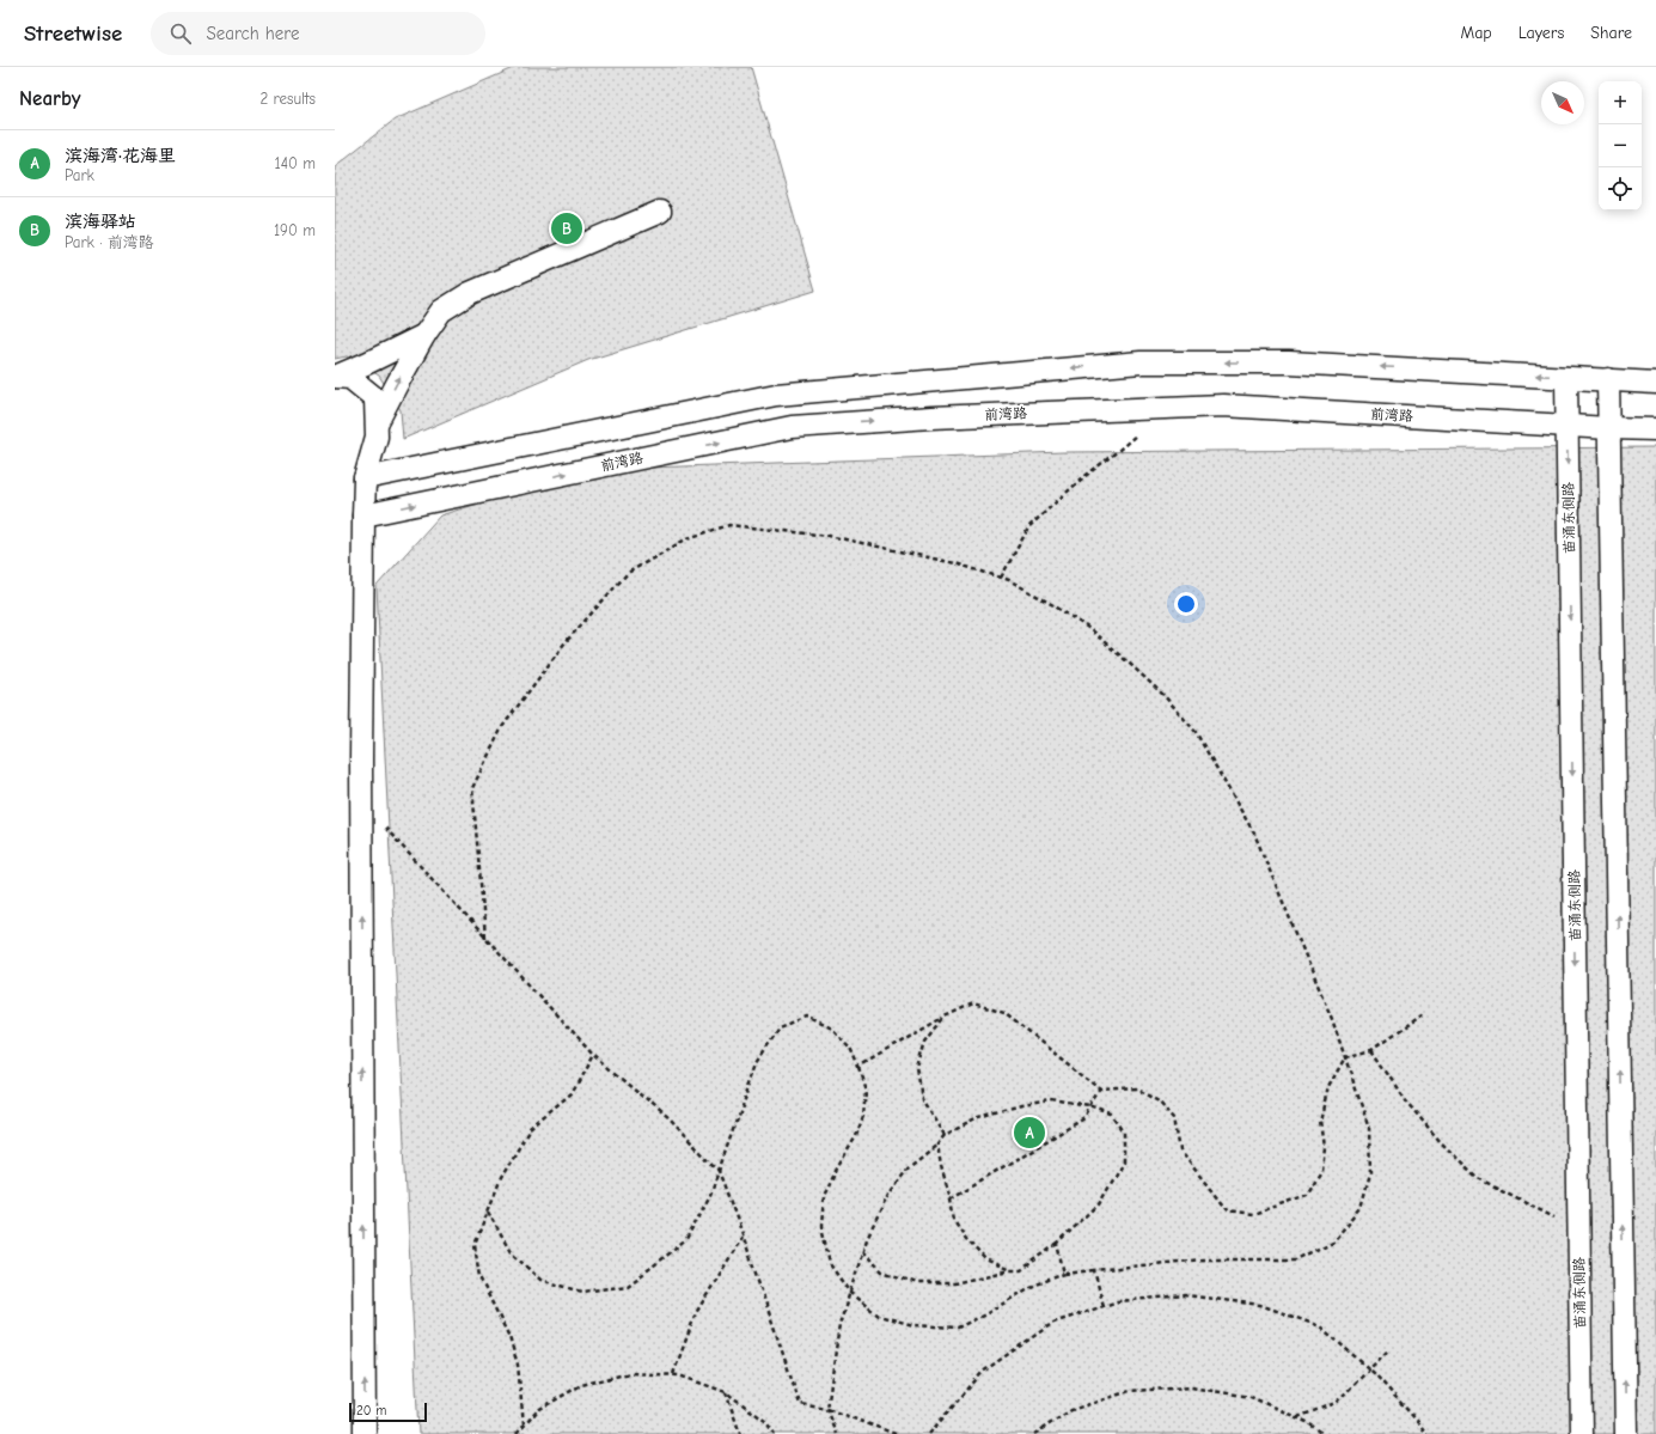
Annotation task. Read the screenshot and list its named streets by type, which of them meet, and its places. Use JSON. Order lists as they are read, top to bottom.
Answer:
{
  "streets": {
    "street": ["前湾路", "苗涌东侧路"]
  },
  "crossings": [
    ["前湾路", "苗涌东侧路"]
  ],
  "scale_bar": "20 m",
  "north": "bottom right",
  "page": {
    "header": "Streetwise",
    "search": "Search here",
    "nav": ["Map", "Layers", "Share"],
    "heading": ["Nearby", "2 results"],
    "map_buttons": ["+", "−"],
    "list": [
      {
        "mark": "A",
        "name": "滨海湾·花海里",
        "note": "Park",
        "value": "140 m"
      },
      {
        "mark": "B",
        "name": "滨海驿站",
        "note": "Park · 前湾路",
        "value": "190 m"
      }
    ],
    "pins": ["B", "A"],
    "scale": "20 m"
  }
}
